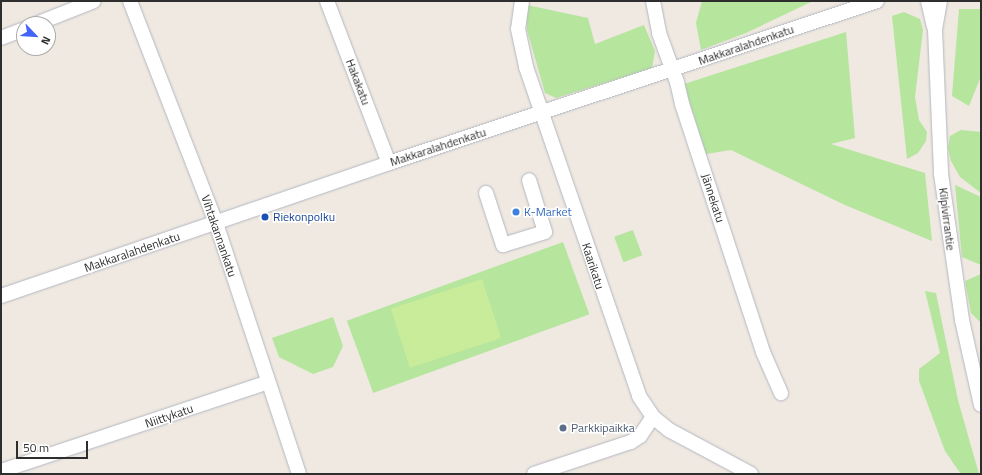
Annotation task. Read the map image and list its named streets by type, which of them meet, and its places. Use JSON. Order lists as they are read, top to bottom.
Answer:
{
  "streets": {
    "street": [
      "Makkaralahdenkatu",
      "Hakakatu",
      "Jännekatu",
      "Kilpivirrantie",
      "Vihtakannankatu",
      "Kaarikatu",
      "Niittykatu"
    ]
  },
  "crossings": [
    ["Makkaralahdenkatu", "Hakakatu"],
    ["Makkaralahdenkatu", "Jännekatu"],
    ["Makkaralahdenkatu", "Vihtakannankatu"],
    ["Makkaralahdenkatu", "Kaarikatu"],
    ["Vihtakannankatu", "Niittykatu"]
  ],
  "places": ["K-Market", "Riekonpolku", "Parkkipaikka"],
  "scale_bar": "50 m",
  "north": "bottom right"
}
